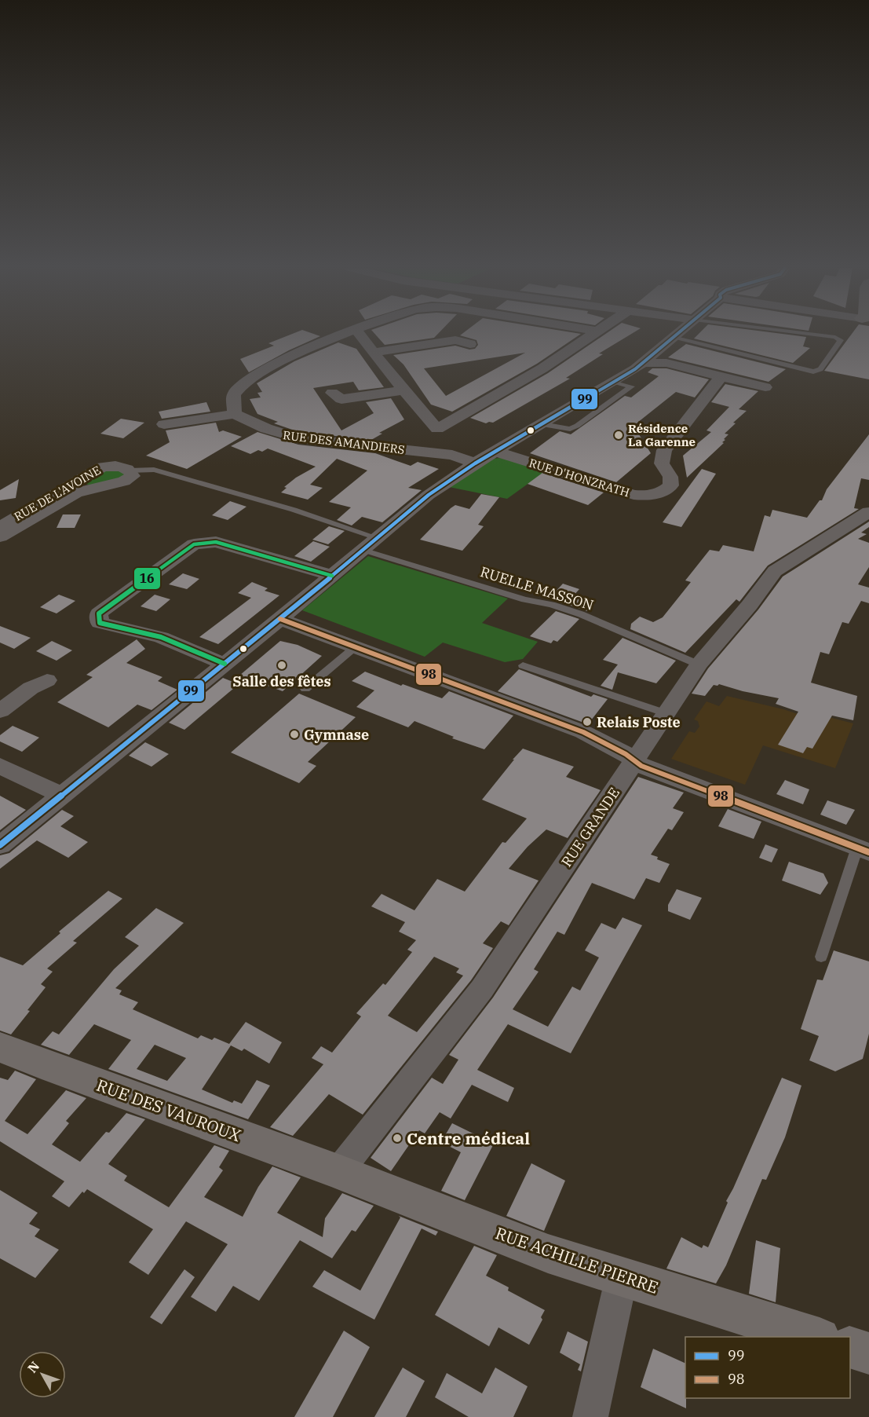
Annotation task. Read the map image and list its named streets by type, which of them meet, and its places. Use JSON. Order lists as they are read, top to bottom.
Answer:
{
  "streets": {
    "street": [
      "RUE DES AMANDIERS",
      "RUE D'HONZRATH",
      "RUE DE L'AVOINE",
      "RUE GRANDE",
      "RUE DES VAUROUX",
      "RUE ACHILLE PIERRE"
    ],
    "lane": ["RUELLE MASSON"]
  },
  "crossings": [
    ["RUELLE MASSON", "RUE GRANDE"],
    ["RUE GRANDE", "RUE DES VAUROUX"],
    ["RUE GRANDE", "RUE ACHILLE PIERRE"],
    ["RUE DES VAUROUX", "RUE ACHILLE PIERRE"]
  ],
  "places": [
    "Résidence La Garenne",
    "Salle des fêtes",
    "Relais Poste",
    "Gymnase",
    "Centre médical"
  ],
  "lines": ["transit line 99", "transit line 16", "transit line 98"],
  "legend": ["99", "98"],
  "north": "top left"
}
